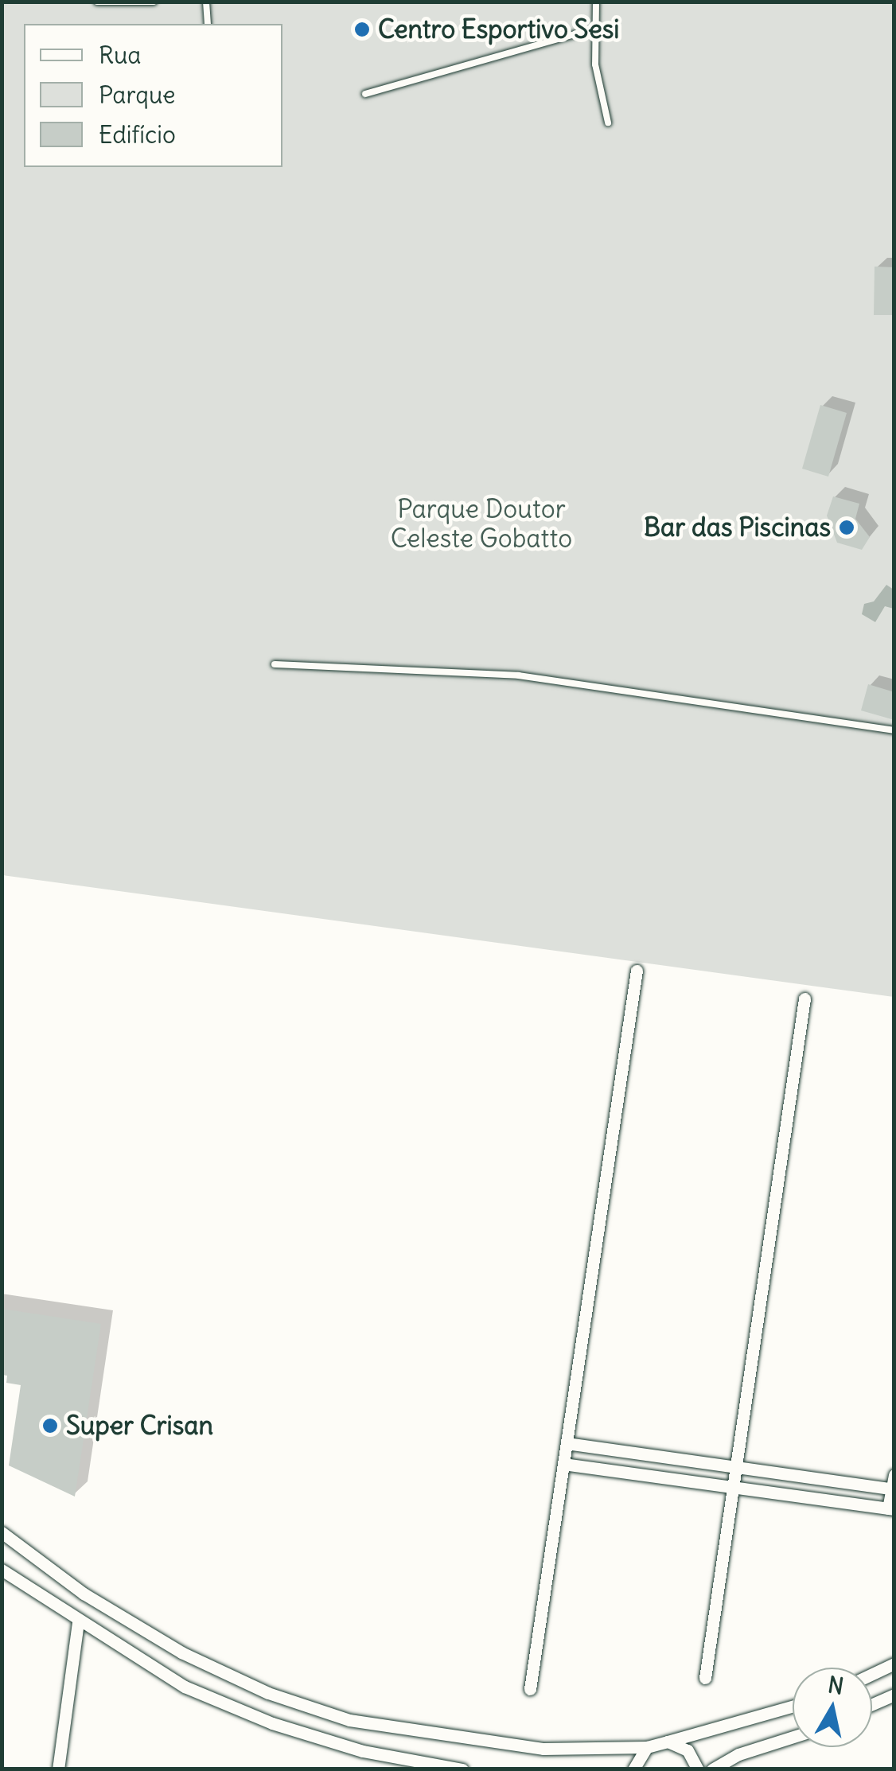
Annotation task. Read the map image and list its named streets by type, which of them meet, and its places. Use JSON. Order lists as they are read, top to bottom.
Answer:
{
  "parks": ["Parque Doutor Celeste Gobatto"],
  "places": ["Centro Esportivo Sesi", "Bar das Piscinas", "Super Crisan"],
  "legend": ["Rua", "Parque", "Edifício"],
  "north": "top"
}
